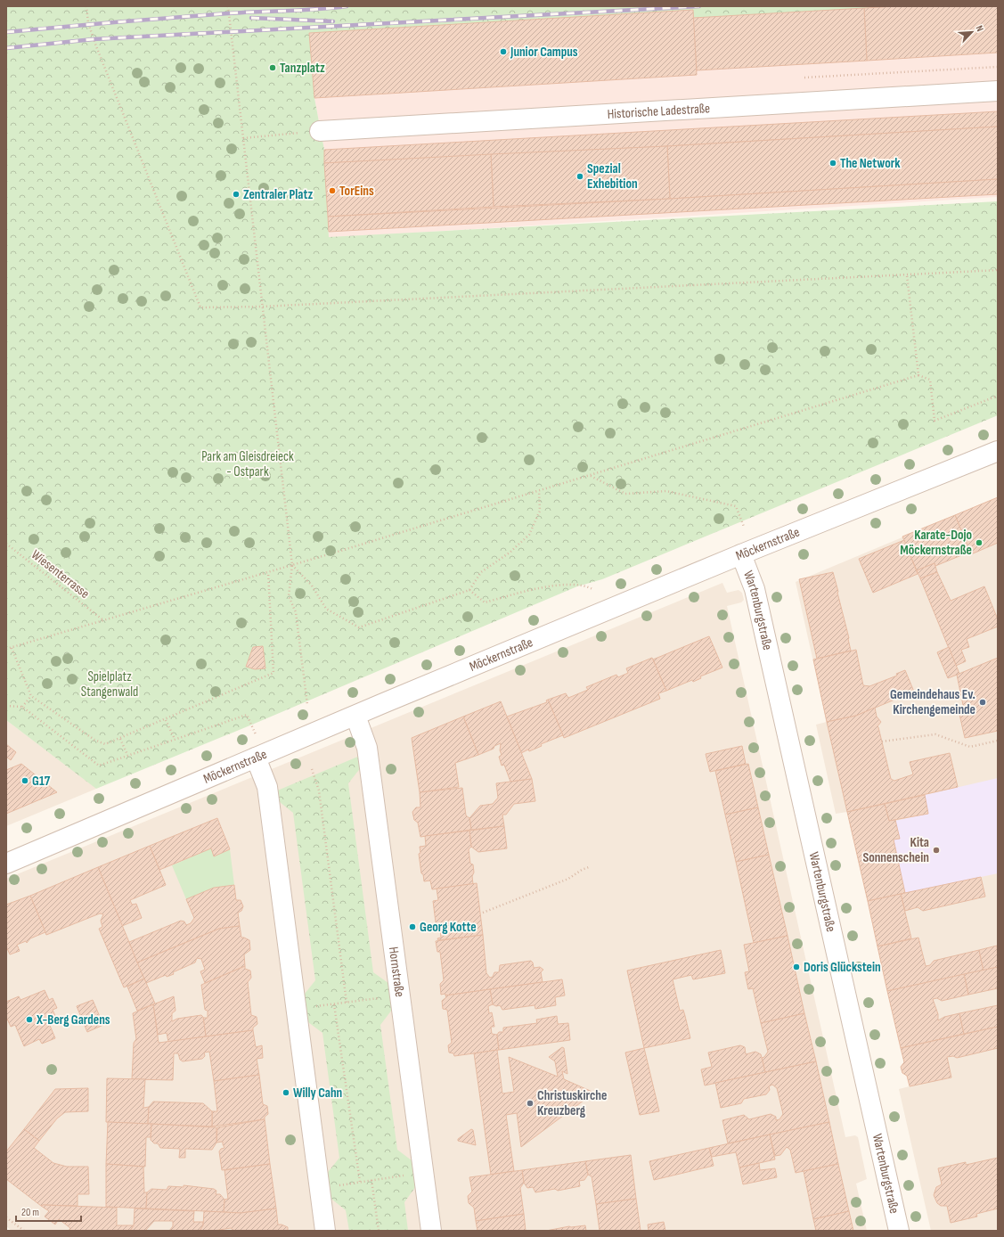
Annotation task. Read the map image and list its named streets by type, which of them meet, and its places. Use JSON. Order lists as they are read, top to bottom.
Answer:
{
  "streets": {
    "street": [
      "Historische Ladestraße",
      "Möckernstraße",
      "Wartenburgstraße",
      "Hornstraße"
    ],
    "path": ["Wiesenterrasse"]
  },
  "crossings": [
    ["Möckernstraße", "Wartenburgstraße"],
    ["Möckernstraße", "Hornstraße"]
  ],
  "parks": ["Park am Gleisdreieck - Ostpark", "Spielplatz Stangenwald"],
  "places": [
    "Junior Campus",
    "Tanzplatz",
    "The Network",
    "Spezial Exhebition",
    "TorEins",
    "Zentraler Platz",
    "Karate-Dojo Möckernstraße",
    "Gemeindehaus Ev. Kirchengemeinde",
    "G17",
    "Kita Sonnenschein",
    "Georg Kotte",
    "Doris Glückstein",
    "X-Berg Gardens",
    "Willy Cahn",
    "Christuskirche Kreuzberg"
  ],
  "scale_bar": "20 m",
  "north": "top right"
}
